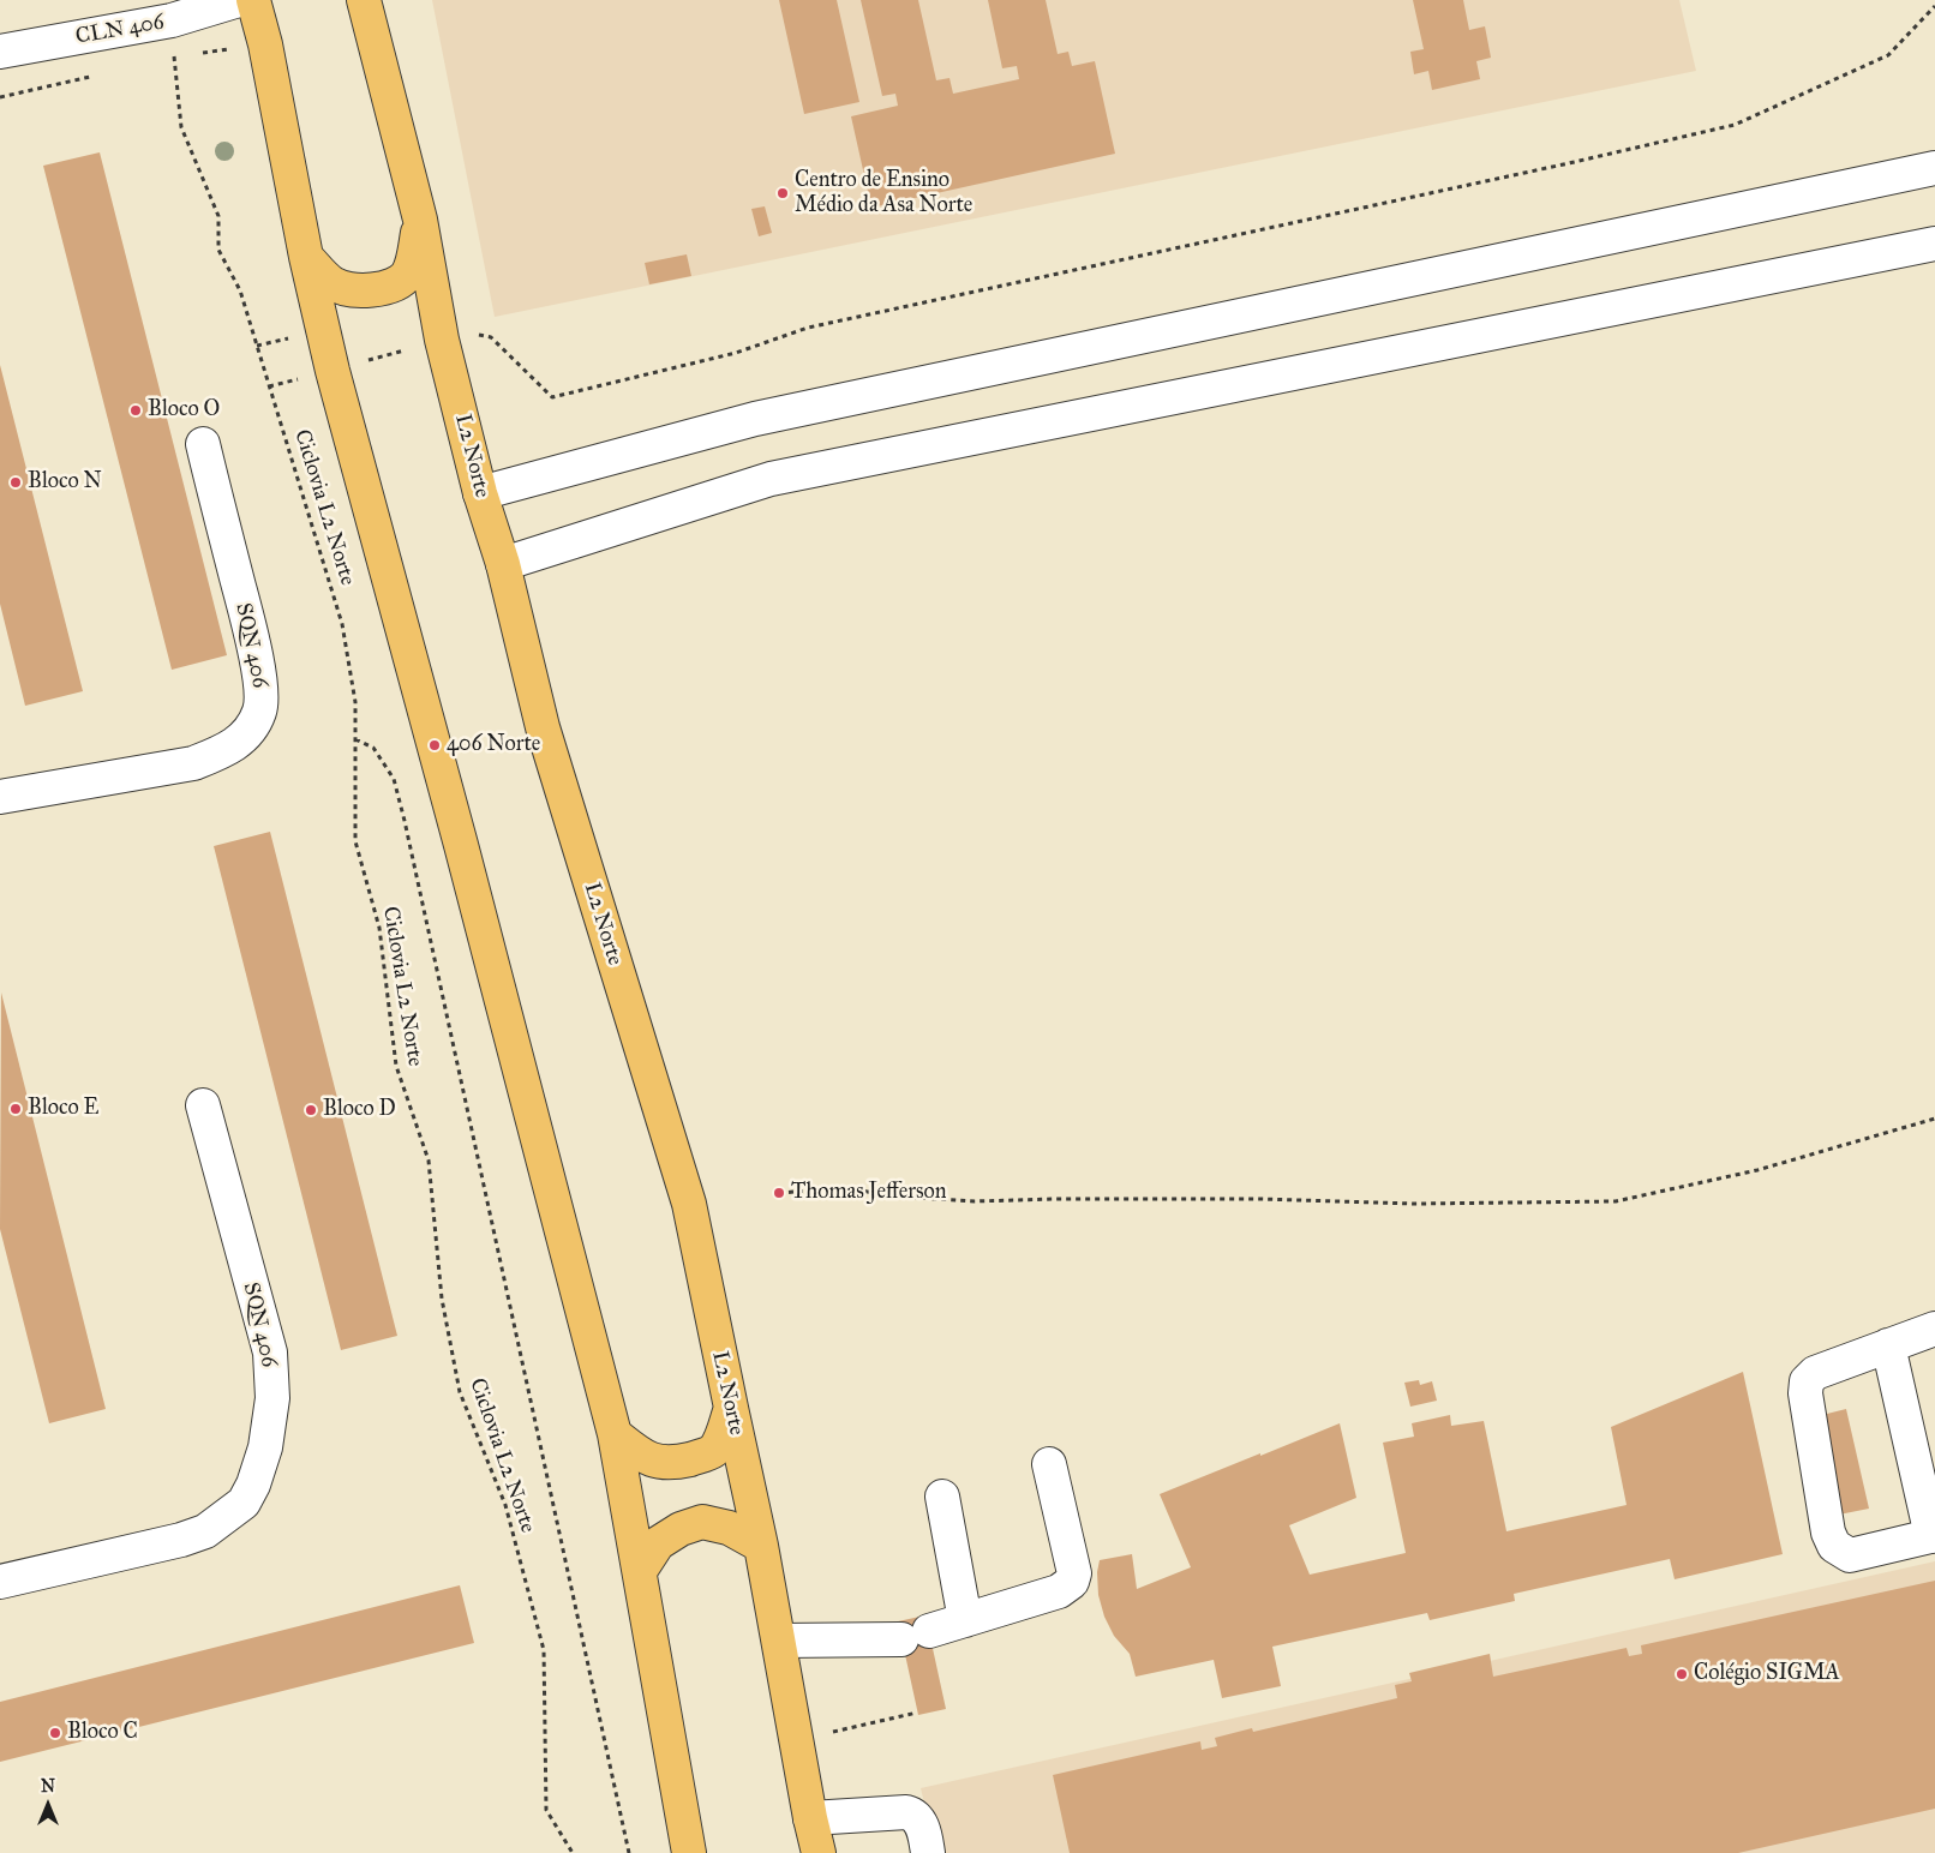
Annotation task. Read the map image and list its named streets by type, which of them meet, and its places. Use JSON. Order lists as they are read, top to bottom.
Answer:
{
  "streets": {
    "main road": ["L2 Norte"],
    "street": ["CLN 406", "SQN 406"],
    "path": ["Ciclovia L2 Norte"]
  },
  "crossings": [
    ["CLN 406", "Ciclovia L2 Norte"]
  ],
  "places": [
    "Centro de Ensino Médio da Asa Norte",
    "Bloco O",
    "Bloco N",
    "406 Norte",
    "Bloco E",
    "Bloco D",
    "Thomas Jefferson",
    "Colégio SIGMA",
    "Bloco C"
  ],
  "north": "top"
}
